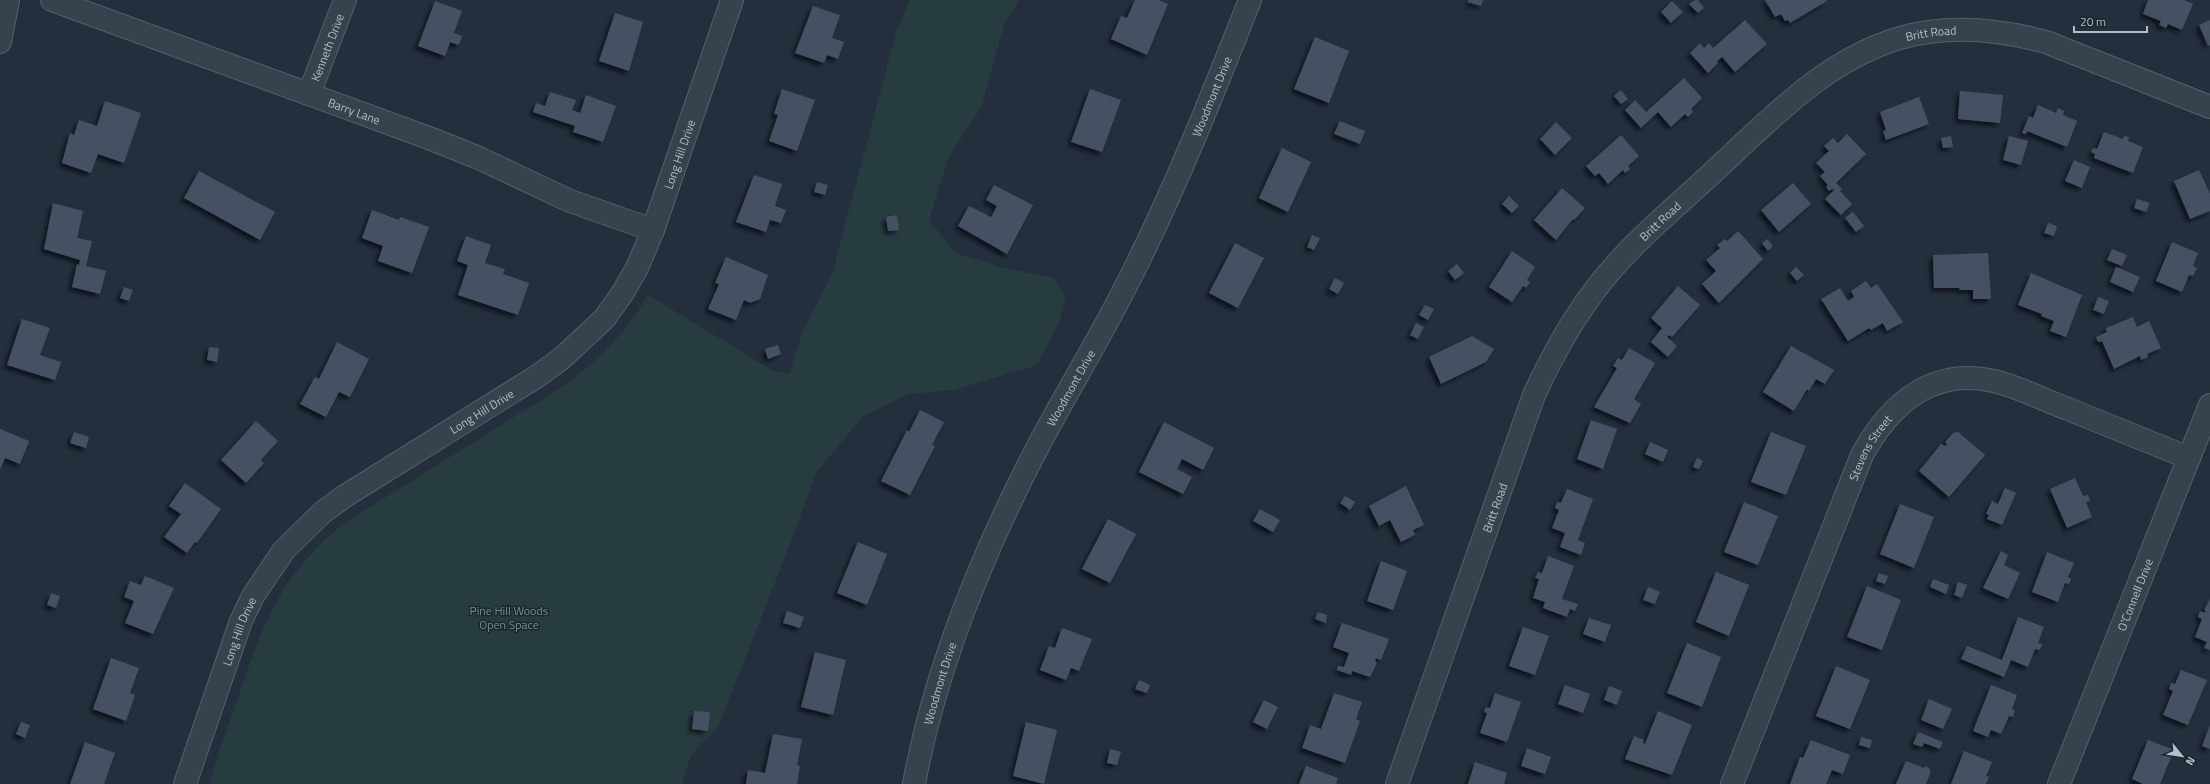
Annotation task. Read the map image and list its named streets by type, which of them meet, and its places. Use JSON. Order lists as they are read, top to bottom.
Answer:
{
  "streets": {
    "street": [
      "Britt Road",
      "Kenneth Drive",
      "Woodmont Drive",
      "Barry Lane",
      "Long Hill Drive",
      "Stevens Street",
      "O'Connell Drive"
    ]
  },
  "crossings": [
    ["Kenneth Drive", "Barry Lane"],
    ["Barry Lane", "Long Hill Drive"],
    ["Stevens Street", "O'Connell Drive"]
  ],
  "parks": ["Pine Hill Woods Open Space"],
  "scale_bar": "20 m",
  "north": "bottom right"
}
